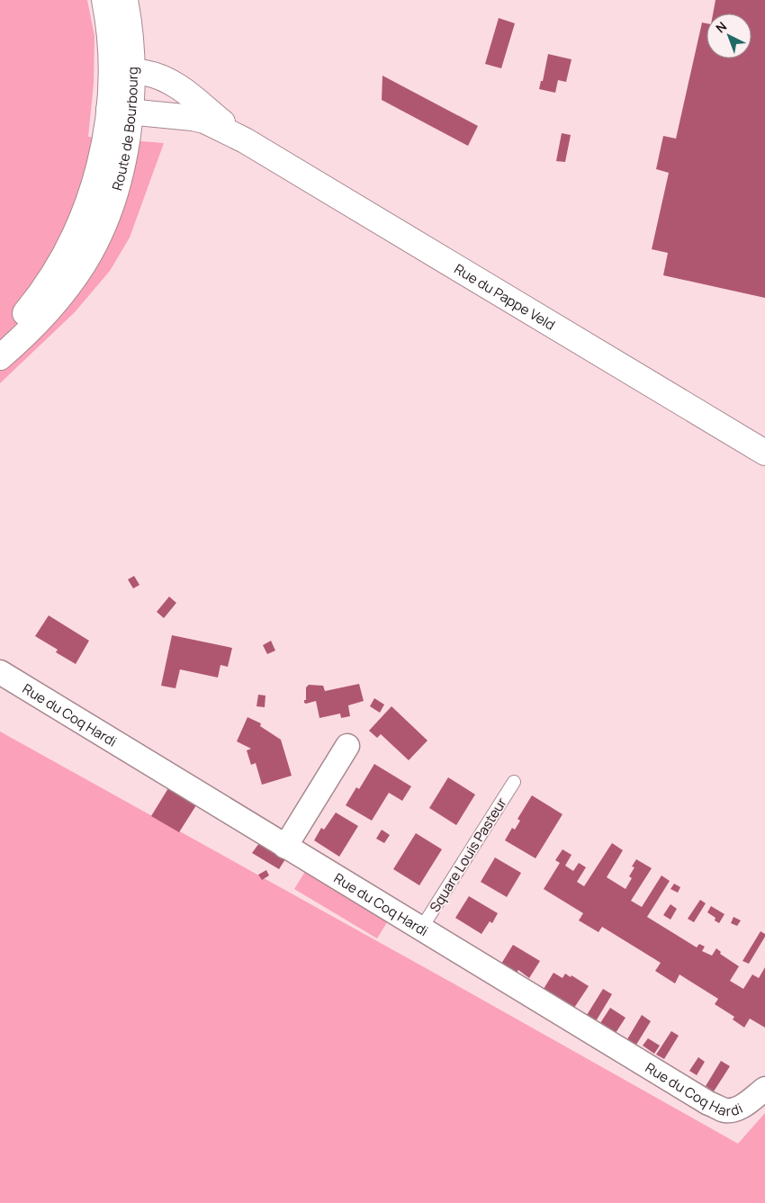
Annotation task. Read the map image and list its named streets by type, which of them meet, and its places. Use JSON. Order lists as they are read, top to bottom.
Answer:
{
  "streets": {
    "street": ["Route de Bourbourg", "Rue du Pappe Veld", "Rue du Coq Hardi"],
    "lane": ["Square Louis Pasteur"]
  },
  "crossings": [
    ["Route de Bourbourg", "Rue du Pappe Veld"],
    ["Rue du Coq Hardi", "Square Louis Pasteur"]
  ],
  "north": "top left"
}
